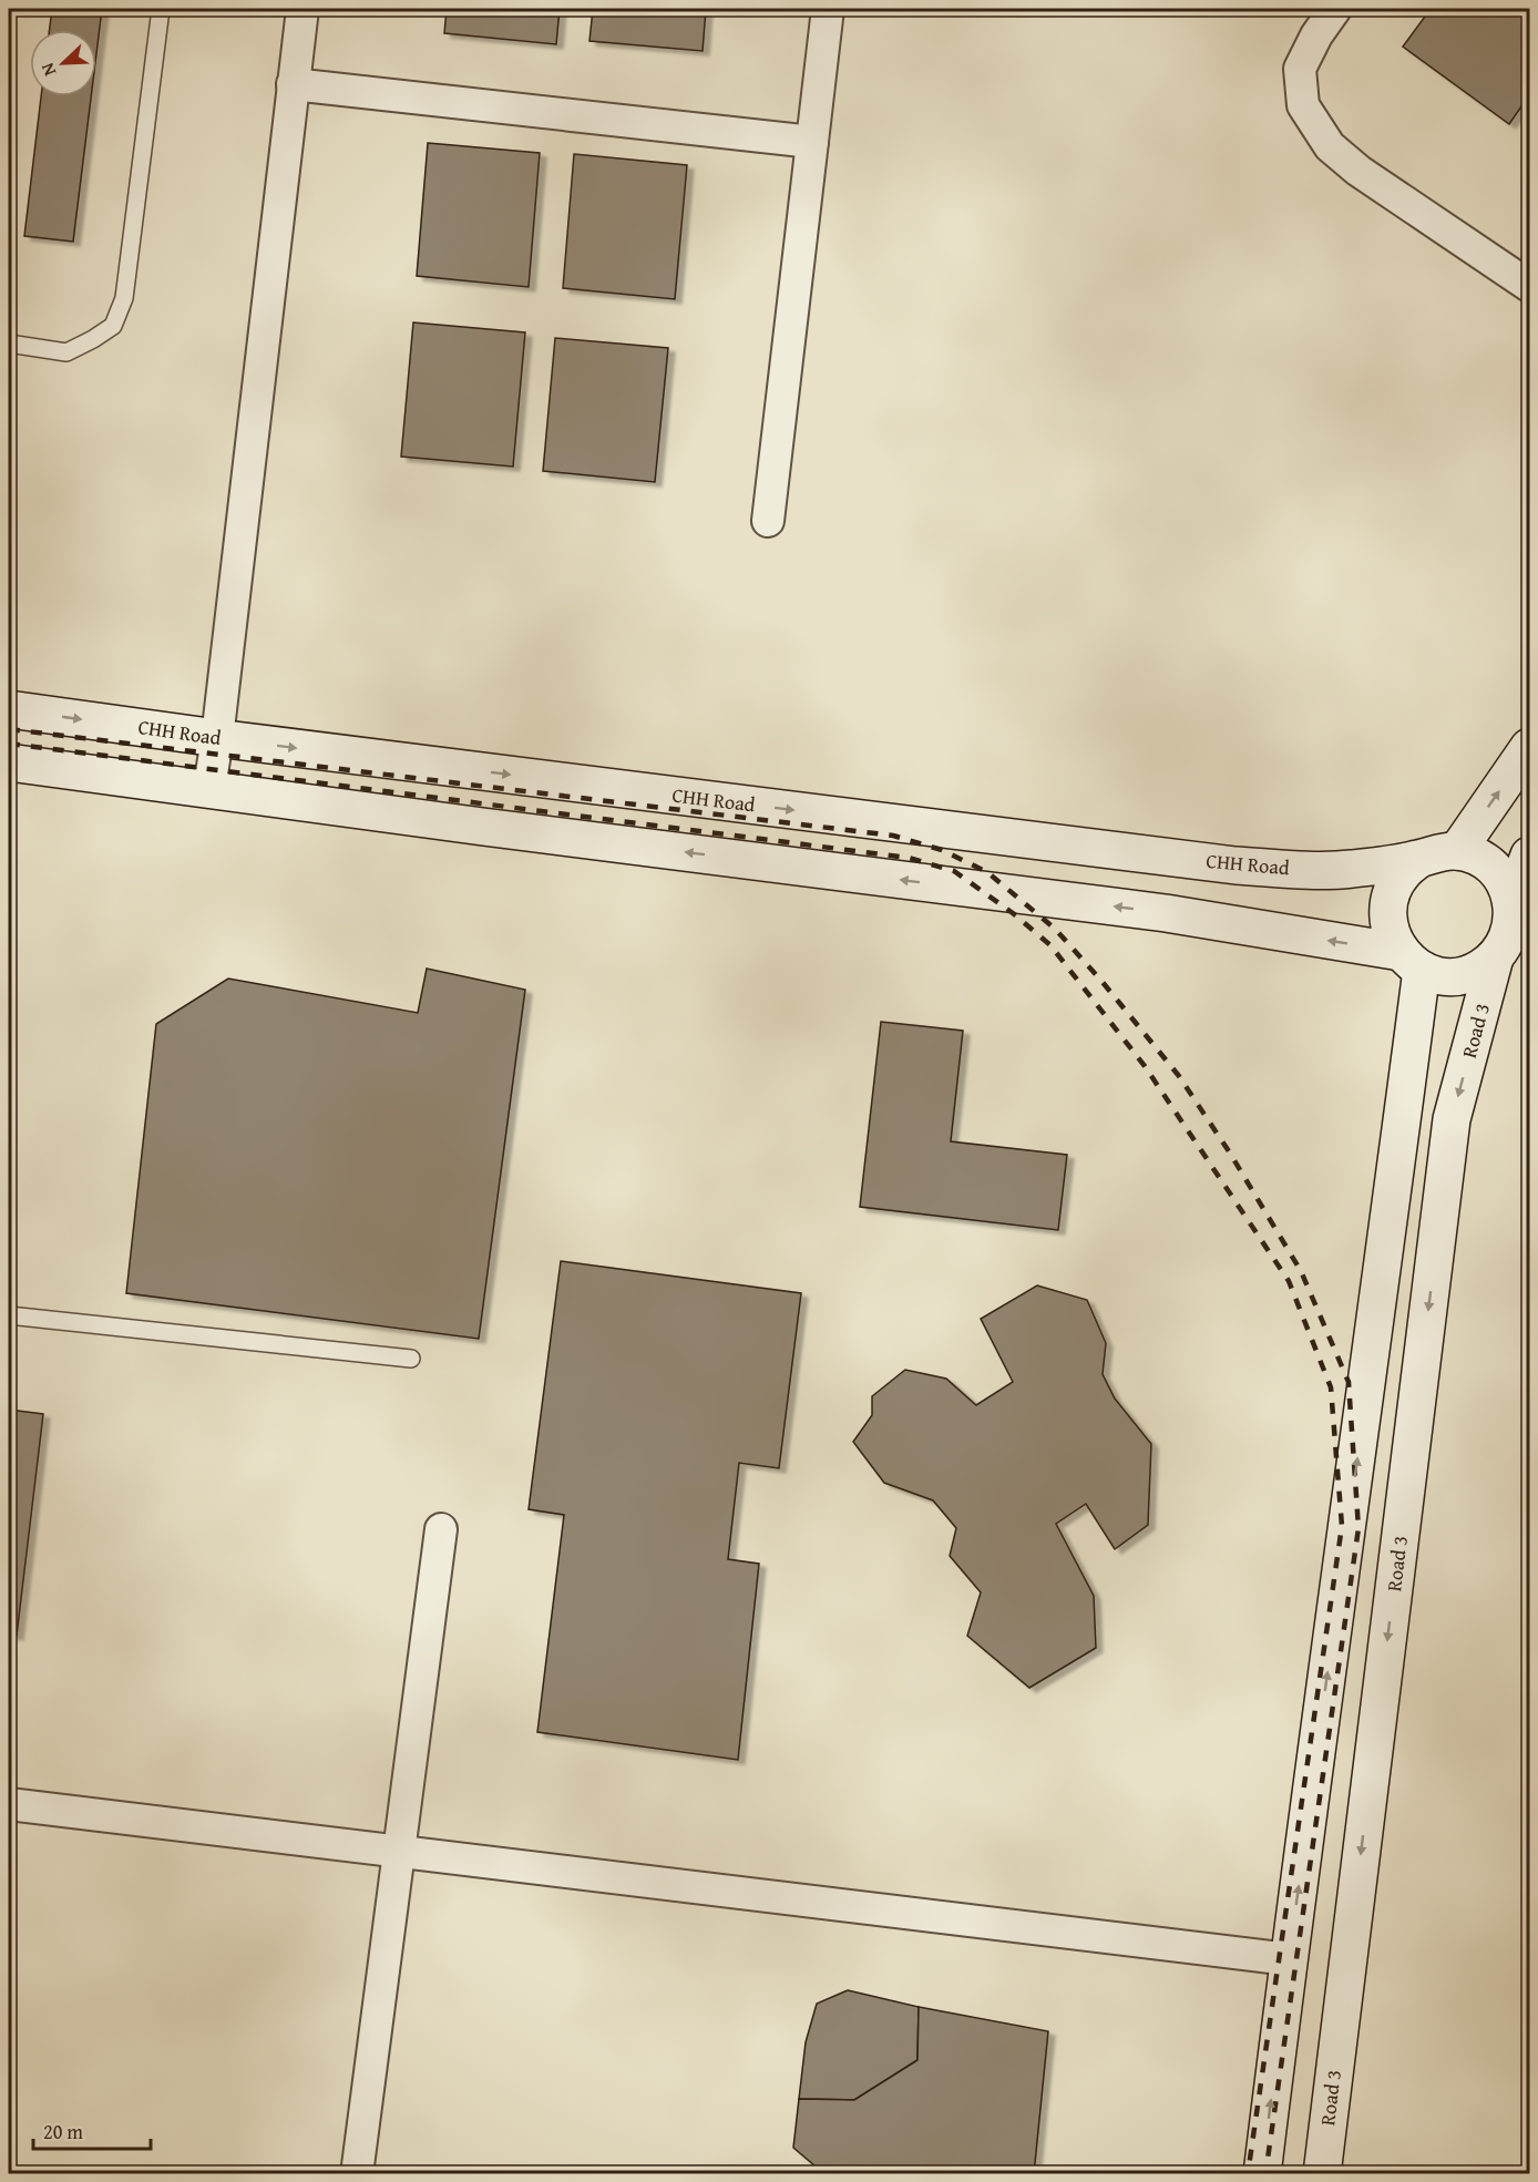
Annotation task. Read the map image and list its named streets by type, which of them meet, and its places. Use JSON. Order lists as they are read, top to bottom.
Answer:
{
  "streets": {
    "street": ["CHH Road", "Road 3"]
  },
  "crossings": [
    ["CHH Road", "Road 3"]
  ],
  "scale_bar": "20 m",
  "north": "bottom left"
}
